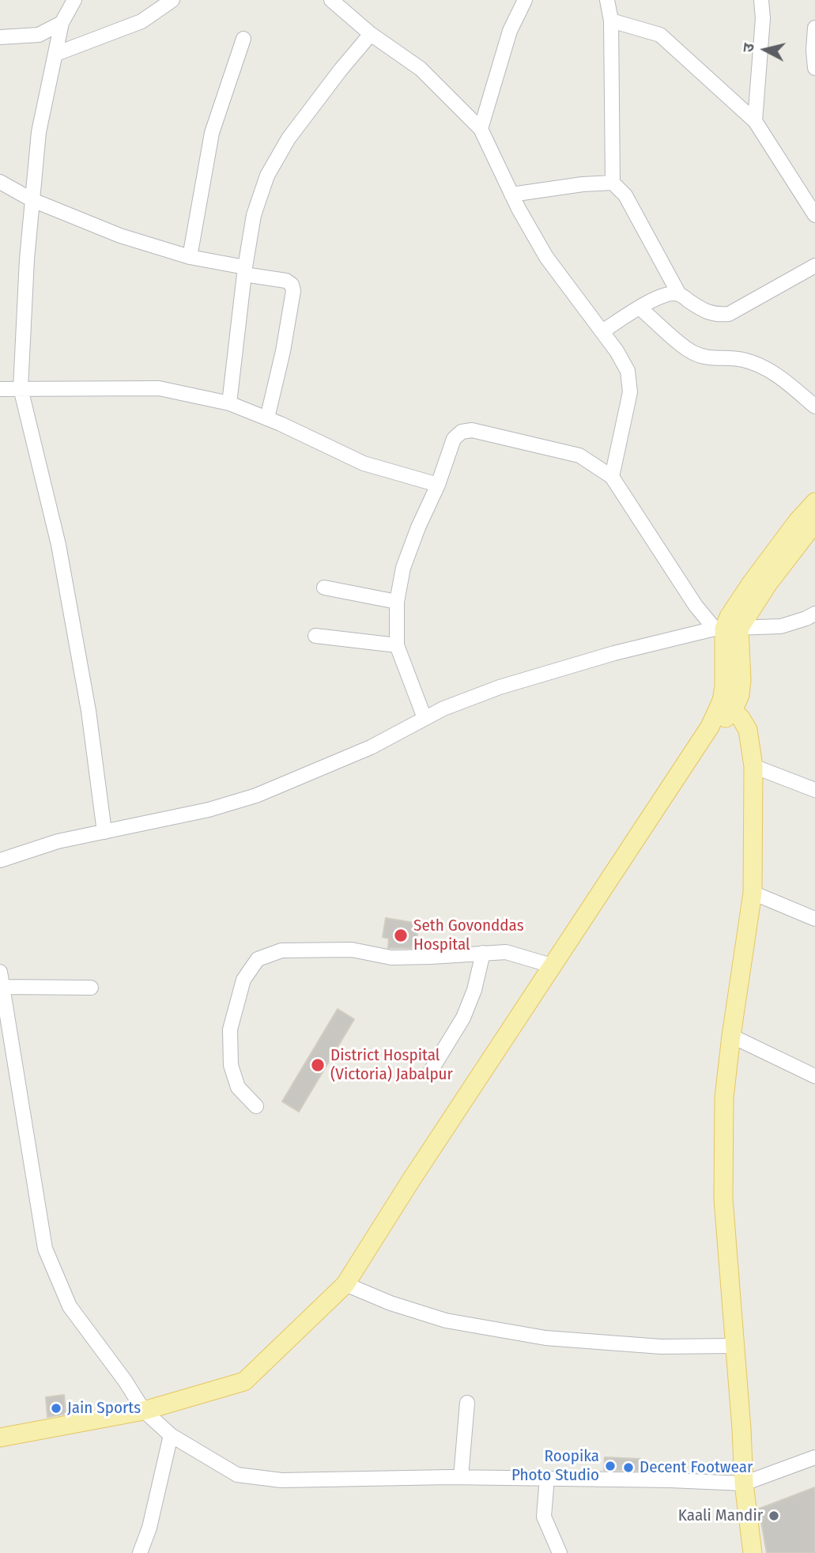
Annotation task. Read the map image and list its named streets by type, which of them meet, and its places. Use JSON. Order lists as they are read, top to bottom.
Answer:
{
  "places": [
    "Seth Govonddas Hospital",
    "District Hospital (Victoria) Jabalpur",
    "Jain Sports",
    "Roopika Photo Studio",
    "Decent Footwear",
    "Kaali Mandir"
  ],
  "north": "left"
}
